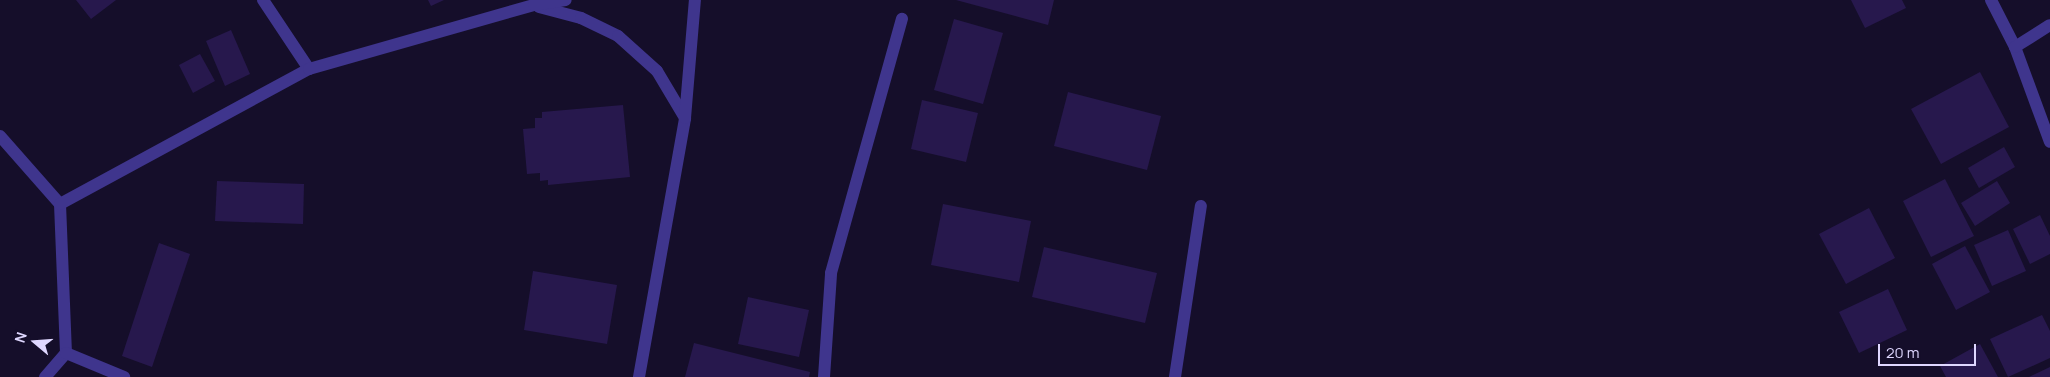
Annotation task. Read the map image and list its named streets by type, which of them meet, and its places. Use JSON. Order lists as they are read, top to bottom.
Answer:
{
  "scale_bar": "20 m",
  "north": "left"
}
